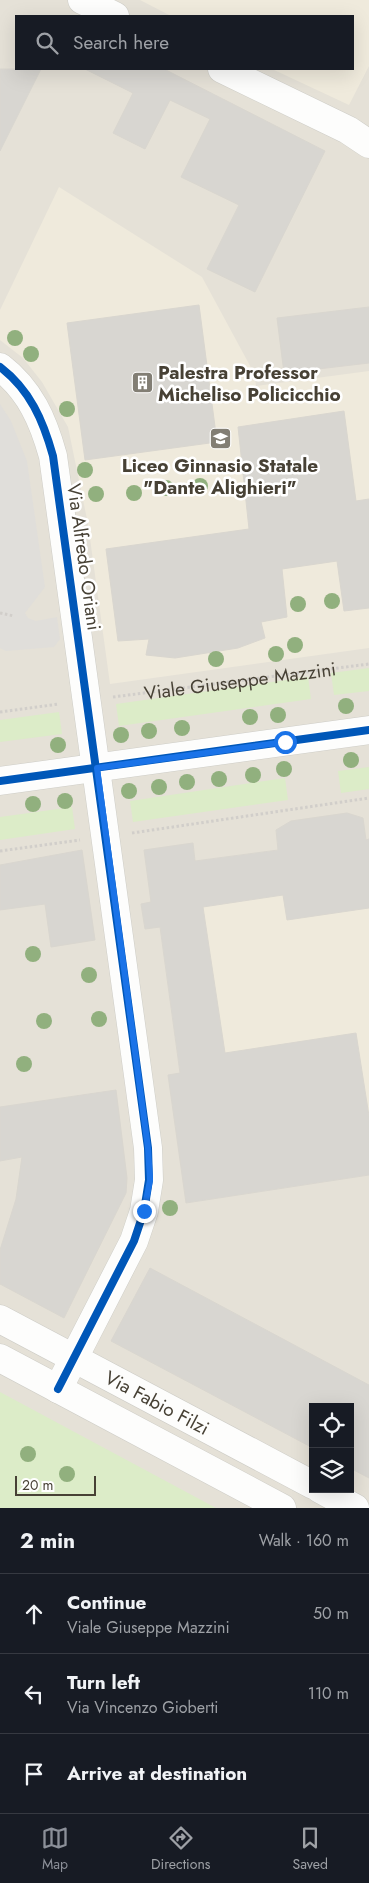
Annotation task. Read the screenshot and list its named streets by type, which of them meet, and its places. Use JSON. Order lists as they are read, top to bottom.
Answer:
{
  "streets": {
    "street": ["Via Alfredo Oriani", "Via Fabio Filzi"],
    "path": ["Viale Giuseppe Mazzini"]
  },
  "crossings": [
    ["Via Alfredo Oriani", "Via Fabio Filzi"]
  ],
  "places": {
    "building": ["Palestra Professor Micheliso Policicchio"],
    "school or university": ["Liceo Ginnasio Statale \"Dante Alighieri\""]
  },
  "scale_bar": "20 m",
  "page": {
    "search": "Search here",
    "scale": "20 m",
    "heading": ["2 min", "Walk · 160 m"],
    "list": [
      ["Continue", "Viale Giuseppe Mazzini", "50 m"],
      ["Turn left", "Via Vincenzo Gioberti", "110 m"],
      "Arrive at destination"
    ],
    "nav": ["Map", "Directions", "Saved"]
  }
}
